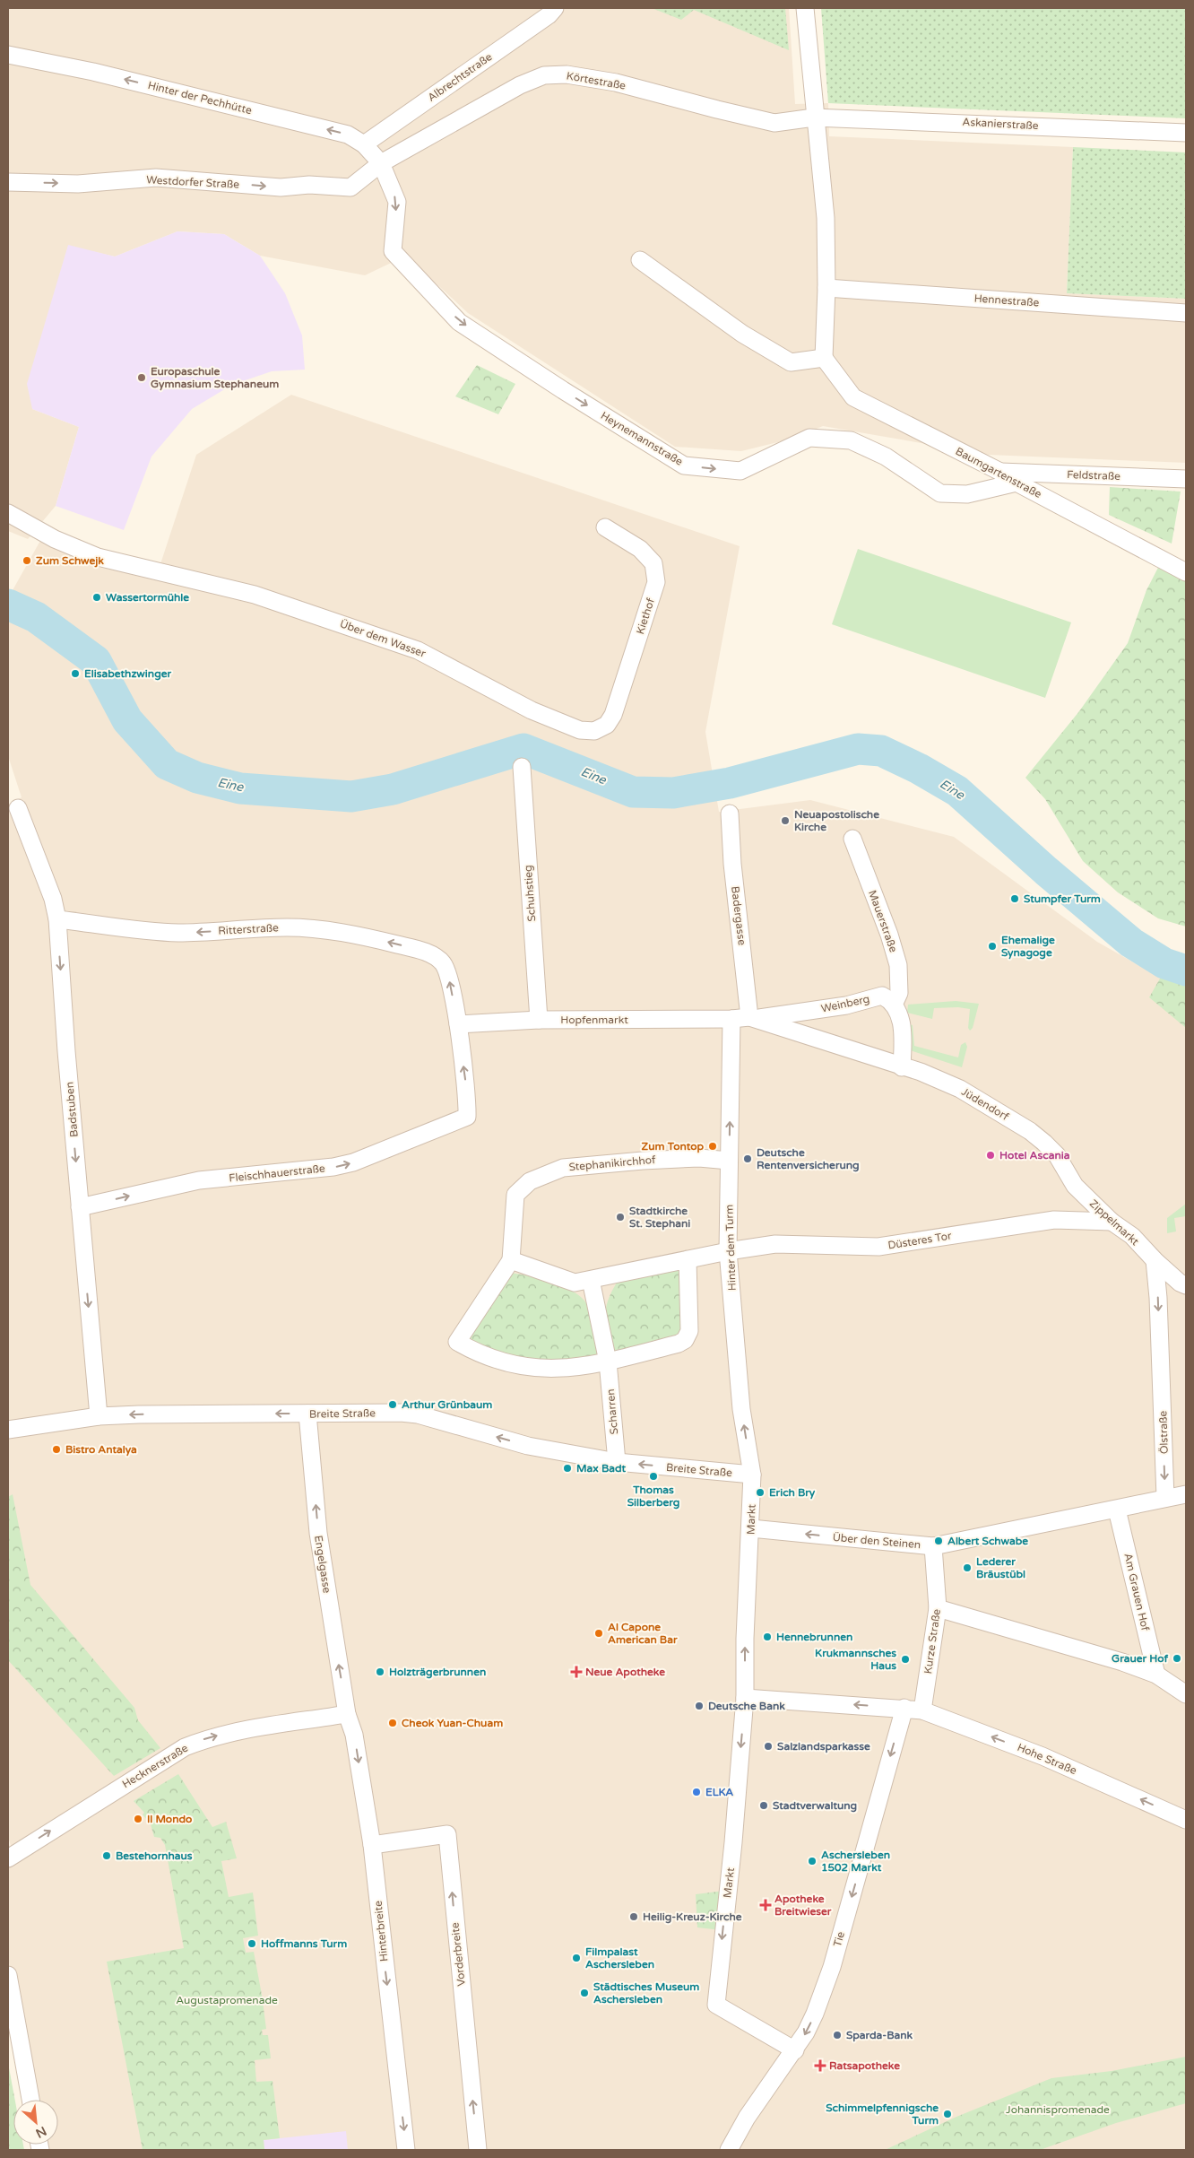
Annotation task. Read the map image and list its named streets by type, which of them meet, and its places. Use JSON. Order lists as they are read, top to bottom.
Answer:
{
  "streets": {
    "street": [
      "Albrechtstraße",
      "Körtestraße",
      "Hinter der Pechhütte",
      "Askanierstraße",
      "Westdorfer Straße",
      "Hennestraße",
      "Heynemannstraße",
      "Baumgartenstraße",
      "Feldstraße",
      "Kiethof",
      "Über dem Wasser",
      "Schuhstieg",
      "Badergasse",
      "Mauerstraße",
      "Ritterstraße",
      "Weinberg",
      "Hopfenmarkt",
      "Jüdendorf",
      "Badstuben",
      "Stephanikirchhof",
      "Fleischhauerstraße",
      "Zippelmarkt",
      "Düsteres Tor",
      "Hinter dem Turm",
      "Scharren",
      "Breite Straße",
      "Ölstraße",
      "Markt",
      "Über den Steinen",
      "Engelgasse",
      "Am Grauen Hof",
      "Kurze Straße",
      "Hohe Straße",
      "Hecknerstraße",
      "Hinterbreite",
      "Tie",
      "Vorderbreite"
    ]
  },
  "crossings": [
    ["Albrechtstraße", "Hinter der Pechhütte"],
    ["Körtestraße", "Hinter der Pechhütte"],
    ["Körtestraße", "Askanierstraße"],
    ["Körtestraße", "Westdorfer Straße"],
    ["Körtestraße", "Heynemannstraße"],
    ["Hinter der Pechhütte", "Heynemannstraße"],
    ["Heynemannstraße", "Baumgartenstraße"],
    ["Baumgartenstraße", "Feldstraße"],
    ["Kiethof", "Über dem Wasser"],
    ["Schuhstieg", "Hopfenmarkt"],
    ["Badergasse", "Weinberg"],
    ["Mauerstraße", "Weinberg"],
    ["Ritterstraße", "Hopfenmarkt"],
    ["Ritterstraße", "Badstuben"],
    ["Ritterstraße", "Fleischhauerstraße"],
    ["Weinberg", "Hopfenmarkt"],
    ["Weinberg", "Jüdendorf"],
    ["Weinberg", "Hinter dem Turm"],
    ["Hopfenmarkt", "Fleischhauerstraße"],
    ["Hopfenmarkt", "Hinter dem Turm"],
    ["Jüdendorf", "Zippelmarkt"],
    ["Badstuben", "Fleischhauerstraße"],
    ["Badstuben", "Breite Straße"],
    ["Stephanikirchhof", "Hinter dem Turm"],
    ["Stephanikirchhof", "Scharren"],
    ["Zippelmarkt", "Düsteres Tor"],
    ["Zippelmarkt", "Ölstraße"],
    ["Düsteres Tor", "Hinter dem Turm"],
    ["Hinter dem Turm", "Breite Straße"],
    ["Hinter dem Turm", "Markt"],
    ["Scharren", "Breite Straße"],
    ["Breite Straße", "Markt"],
    ["Breite Straße", "Engelgasse"],
    ["Ölstraße", "Über den Steinen"],
    ["Markt", "Über den Steinen"],
    ["Markt", "Tie"],
    ["Über den Steinen", "Am Grauen Hof"],
    ["Über den Steinen", "Kurze Straße"],
    ["Engelgasse", "Hecknerstraße"],
    ["Engelgasse", "Hinterbreite"],
    ["Kurze Straße", "Hohe Straße"],
    ["Hohe Straße", "Tie"],
    ["Hecknerstraße", "Hinterbreite"],
    ["Hinterbreite", "Vorderbreite"]
  ],
  "one_way": [
    "Hinter der Pechhütte",
    "Westdorfer Straße",
    "Heynemannstraße",
    "Ritterstraße",
    "Badstuben",
    "Fleischhauerstraße",
    "Hinter dem Turm",
    "Breite Straße",
    "Ölstraße",
    "Über den Steinen",
    "Engelgasse",
    "Hecknerstraße",
    "Hinterbreite",
    "Tie",
    "Vorderbreite"
  ],
  "water": ["Eine"],
  "parks": ["Augustapromenade", "Johannispromenade"],
  "places": {
    "other": [
      "Europaschule Gymnasium Stephaneum",
      "Zum Schwejk",
      "Wassertormühle",
      "Elisabethzwinger",
      "Neuapostolische Kirche",
      "Stumpfer Turm",
      "Ehemalige Synagoge",
      "Zum Tontop",
      "Hotel Ascania",
      "Deutsche Rentenversicherung",
      "Stadtkirche St. Stephani",
      "Arthur Grünbaum",
      "Bistro Antalya",
      "Max Badt",
      "Thomas Silberberg",
      "Erich Bry",
      "Albert Schwabe",
      "Lederer Bräustübl",
      "Al Capone American Bar",
      "Hennebrunnen",
      "Grauer Hof",
      "Krukmannsches Haus",
      "Holzträgerbrunnen",
      "Deutsche Bank",
      "Cheok Yuan-Chuam",
      "Salzlandsparkasse",
      "ELKA",
      "Stadtverwaltung",
      "Il Mondo",
      "Bestehornhaus",
      "Aschersleben 1502 Markt",
      "Heilig-Kreuz-Kirche",
      "Hoffmanns Turm",
      "Filmpalast Aschersleben",
      "Städtisches Museum Aschersleben",
      "Sparda-Bank",
      "Schimmelpfennigsche Turm"
    ],
    "health": ["Neue Apotheke", "Apotheke Breitwieser", "Ratsapotheke"]
  },
  "north": "bottom right"
}
